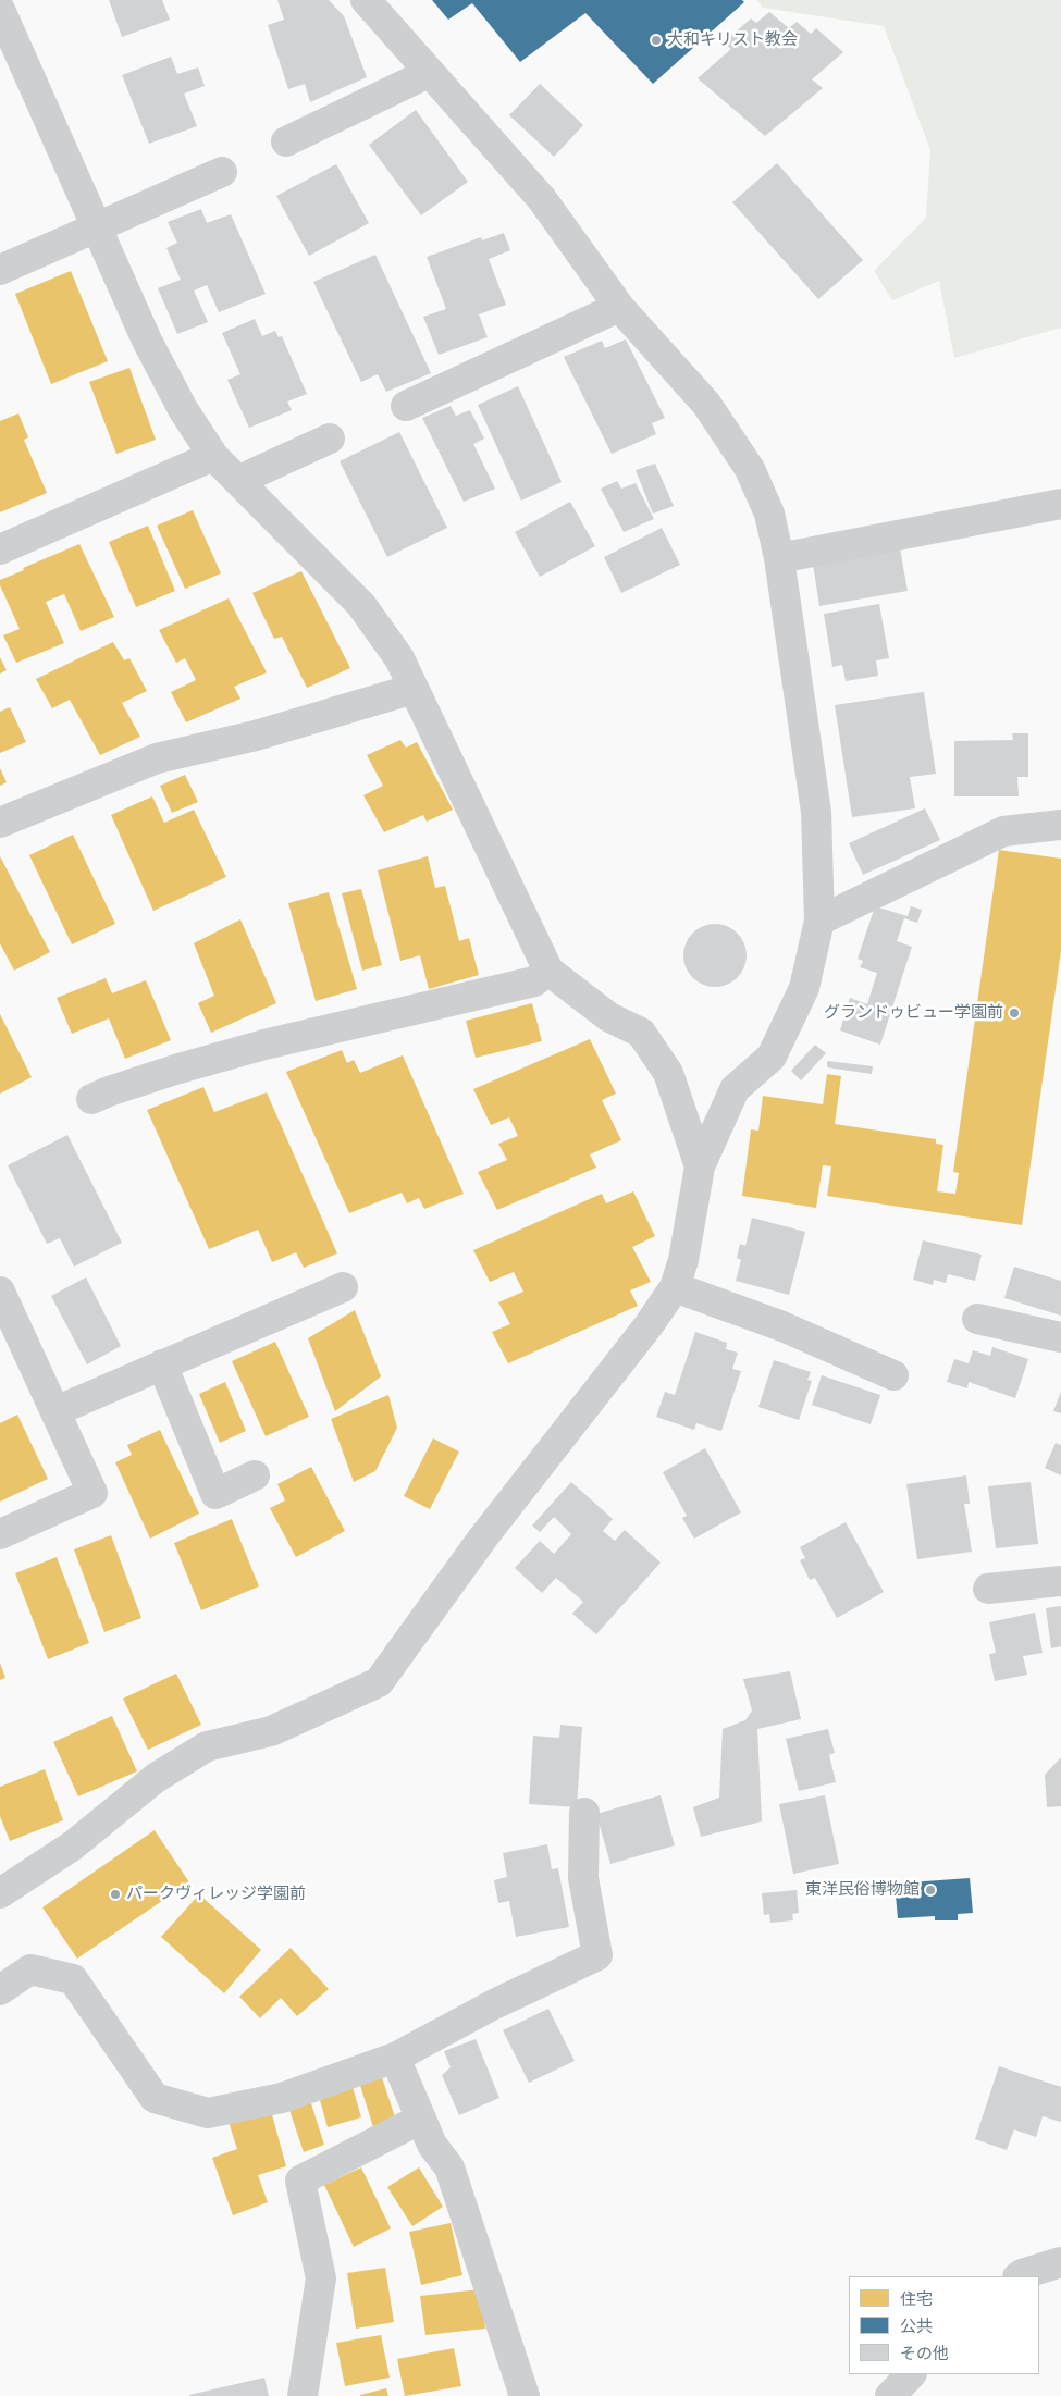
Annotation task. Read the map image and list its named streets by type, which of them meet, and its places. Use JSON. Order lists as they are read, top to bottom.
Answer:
{
  "places": [
    "大和キリスト教会",
    "グランドゥビュー学園前",
    "東洋民俗博物館",
    "パークヴィレッジ学園前"
  ],
  "legend": ["住宅", "公共", "その他"]
}
